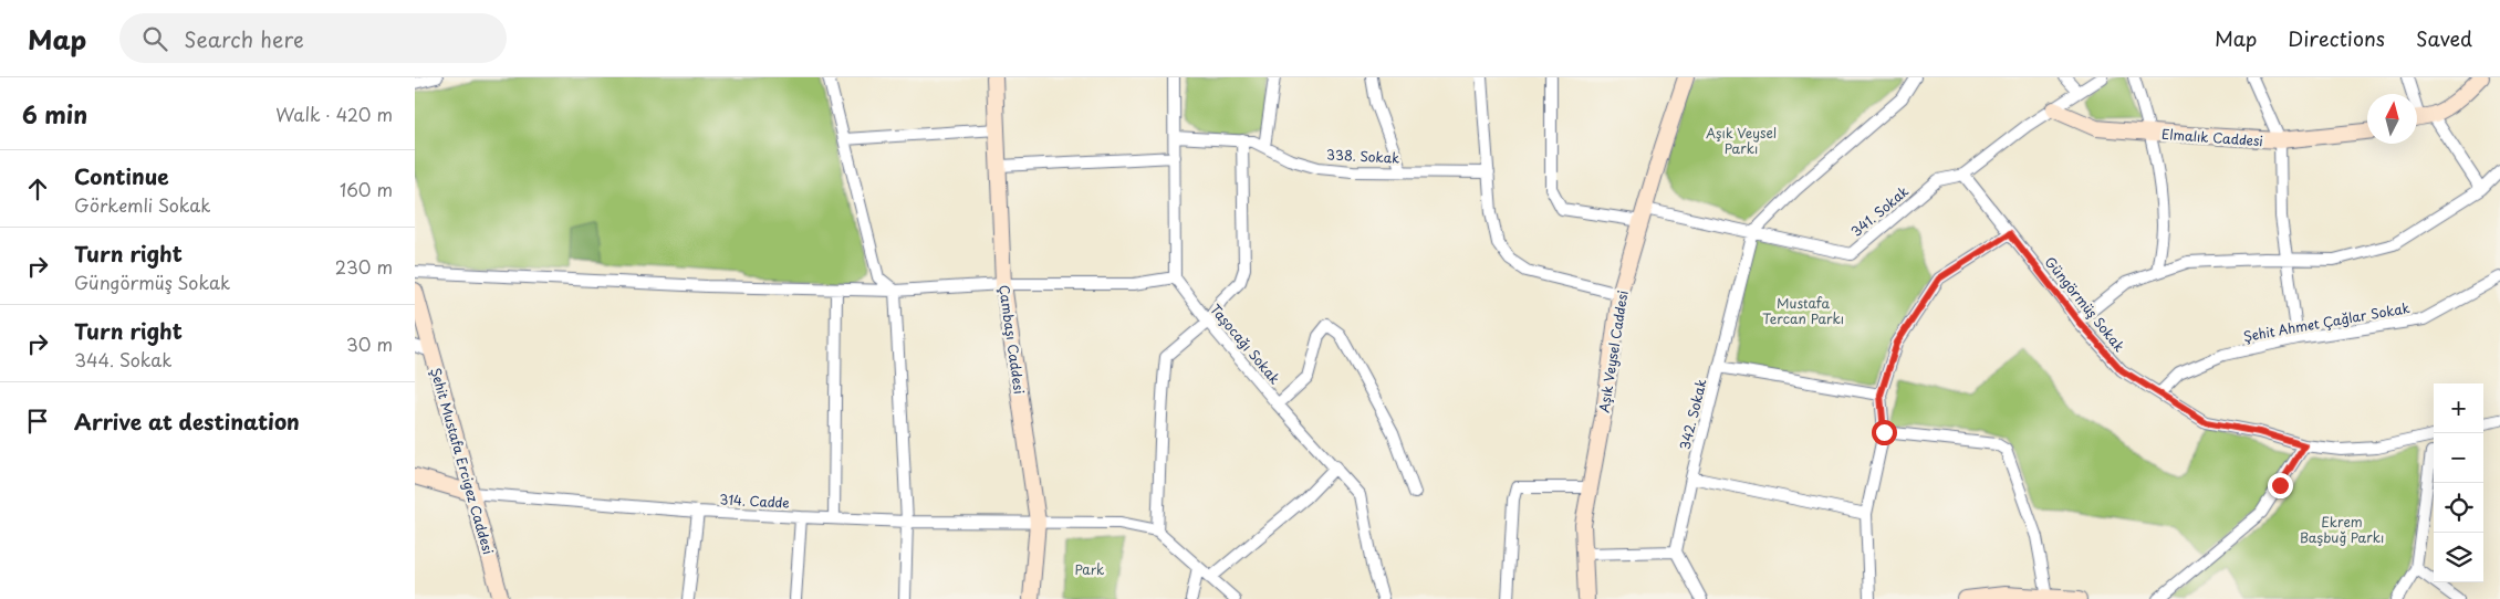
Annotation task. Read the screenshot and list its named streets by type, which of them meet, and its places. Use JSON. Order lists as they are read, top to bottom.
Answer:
{
  "streets": {
    "street": [
      "Elmalık Caddesi",
      "338. Sokak",
      "341. Sokak",
      "Güngörmüş Sokak",
      "Şehit Ahmet Çağlar Sokak",
      "Çambaşı Caddesi",
      "Taşocağı Sokak",
      "Aşık Veysel Caddesi",
      "342. Sokak",
      "Şehit Mustafa Ercigez Caddesi",
      "314. Cadde"
    ]
  },
  "crossings": [
    ["Elmalık Caddesi", "341. Sokak"],
    ["341. Sokak", "Güngörmüş Sokak"],
    ["341. Sokak", "Aşık Veysel Caddesi"],
    ["341. Sokak", "342. Sokak"],
    ["Güngörmüş Sokak", "Şehit Ahmet Çağlar Sokak"],
    ["Çambaşı Caddesi", "314. Cadde"],
    ["Şehit Mustafa Ercigez Caddesi", "314. Cadde"]
  ],
  "parks": [
    "Aşık Veysel Parkı",
    "Mustafa Tercan Parkı",
    "Ekrem Başbuğ Parkı",
    "Park"
  ],
  "north": "top",
  "page": {
    "header": "Map",
    "search": "Search here",
    "nav": ["Map", "Directions", "Saved"],
    "heading": ["6 min", "Walk · 420 m"],
    "list": [
      ["Continue", "Görkemli Sokak", "160 m"],
      ["Turn right", "Güngörmüş Sokak", "230 m"],
      ["Turn right", "344. Sokak", "30 m"],
      "Arrive at destination"
    ],
    "map_buttons": ["+", "−"]
  }
}
